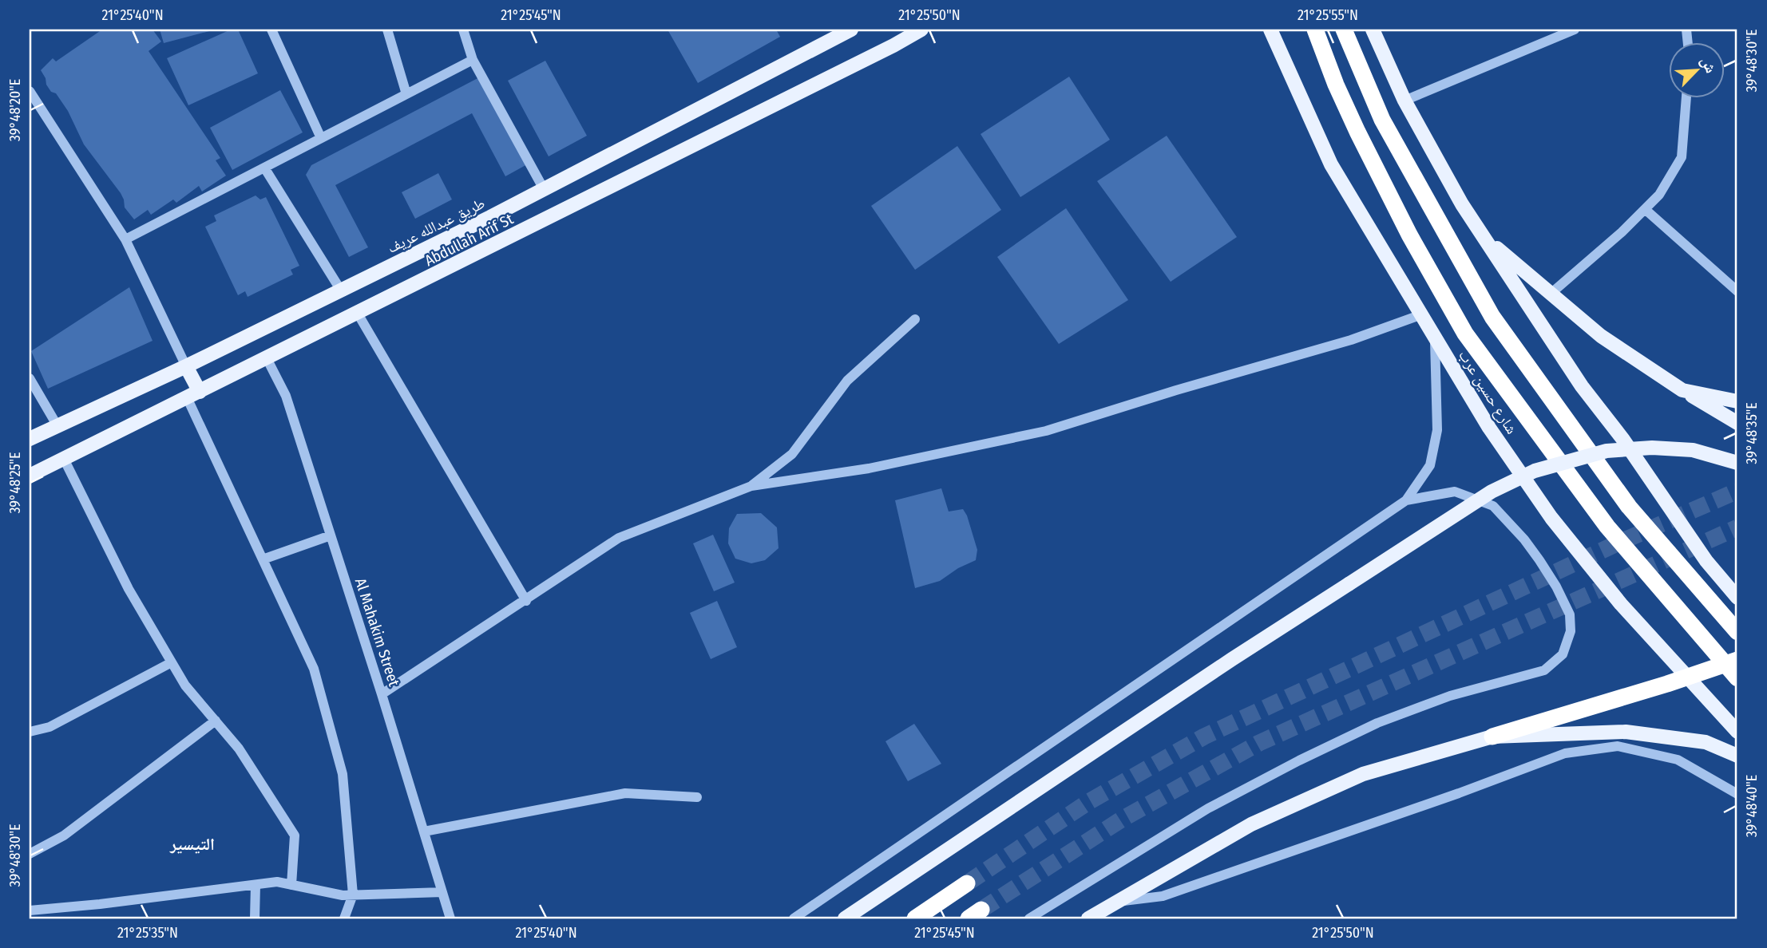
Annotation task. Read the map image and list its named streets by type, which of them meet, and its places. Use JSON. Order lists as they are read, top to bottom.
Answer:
{
  "streets": {
    "main road": ["طريق عبدالله عريف", "Abdullah Arif St", "شارع حسين عرب"],
    "street": ["Al Mahakim Street"]
  },
  "crossings": [
    ["Abdullah Arif St", "Al Mahakim Street"]
  ],
  "districts": ["التيسير"],
  "north": "top right",
  "coordinates": [
    "21°25'40\"N",
    "21°25'45\"N",
    "21°25'50\"N",
    "21°25'55\"N",
    "39°48'30\"E",
    "39°48'20\"E",
    "39°48'35\"E",
    "39°48'25\"E",
    "39°48'40\"E",
    "21°25'35\"N"
  ]
}
